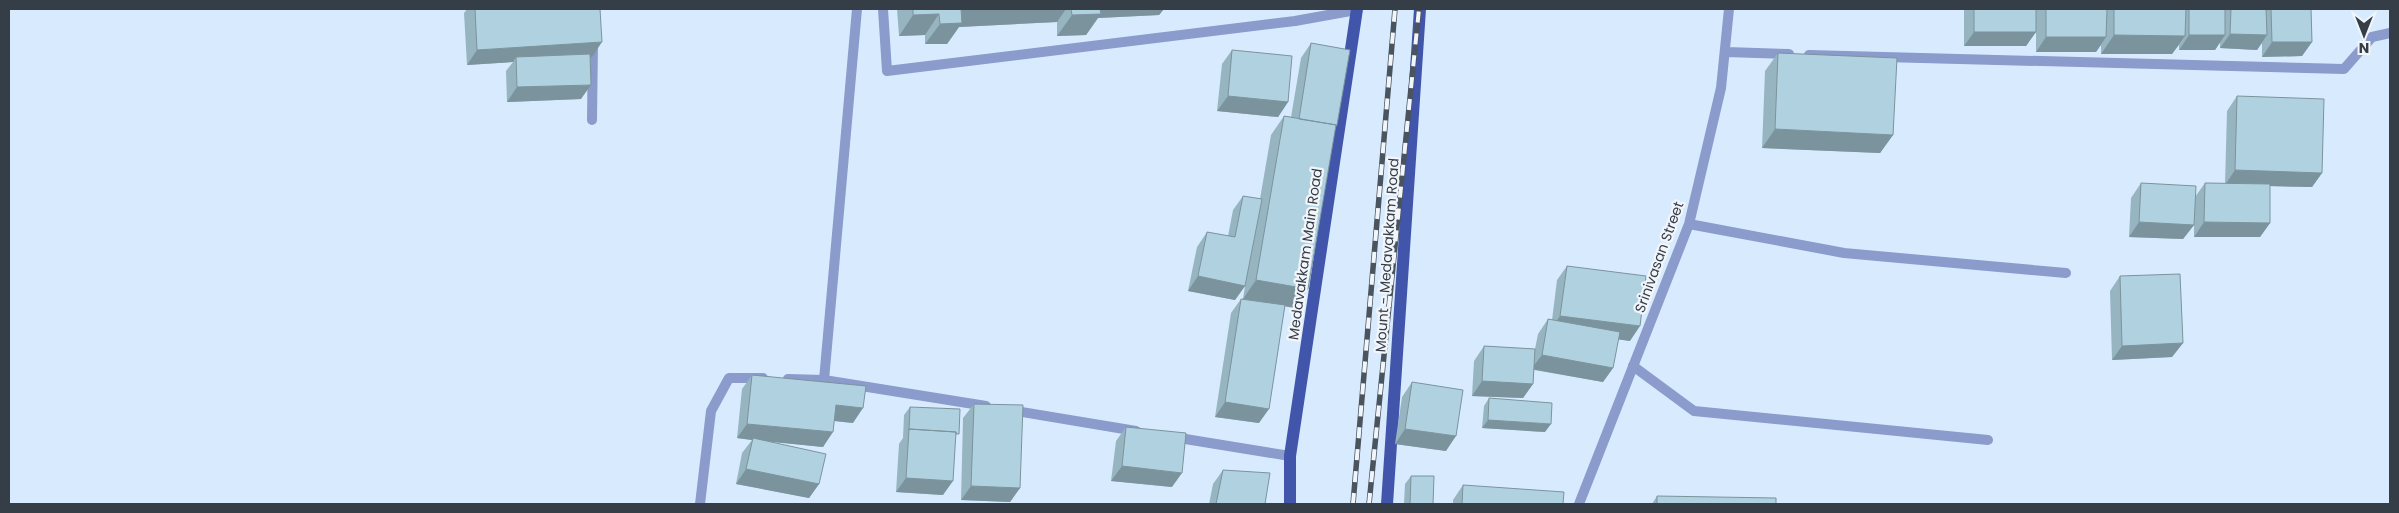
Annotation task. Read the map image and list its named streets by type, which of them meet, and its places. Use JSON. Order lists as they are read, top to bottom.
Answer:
{
  "streets": {
    "main road": ["Medavakkam Main Road", "Mount - Medavakkam Road"],
    "street": ["Srinivasan Street"]
  },
  "north": "bottom"
}
